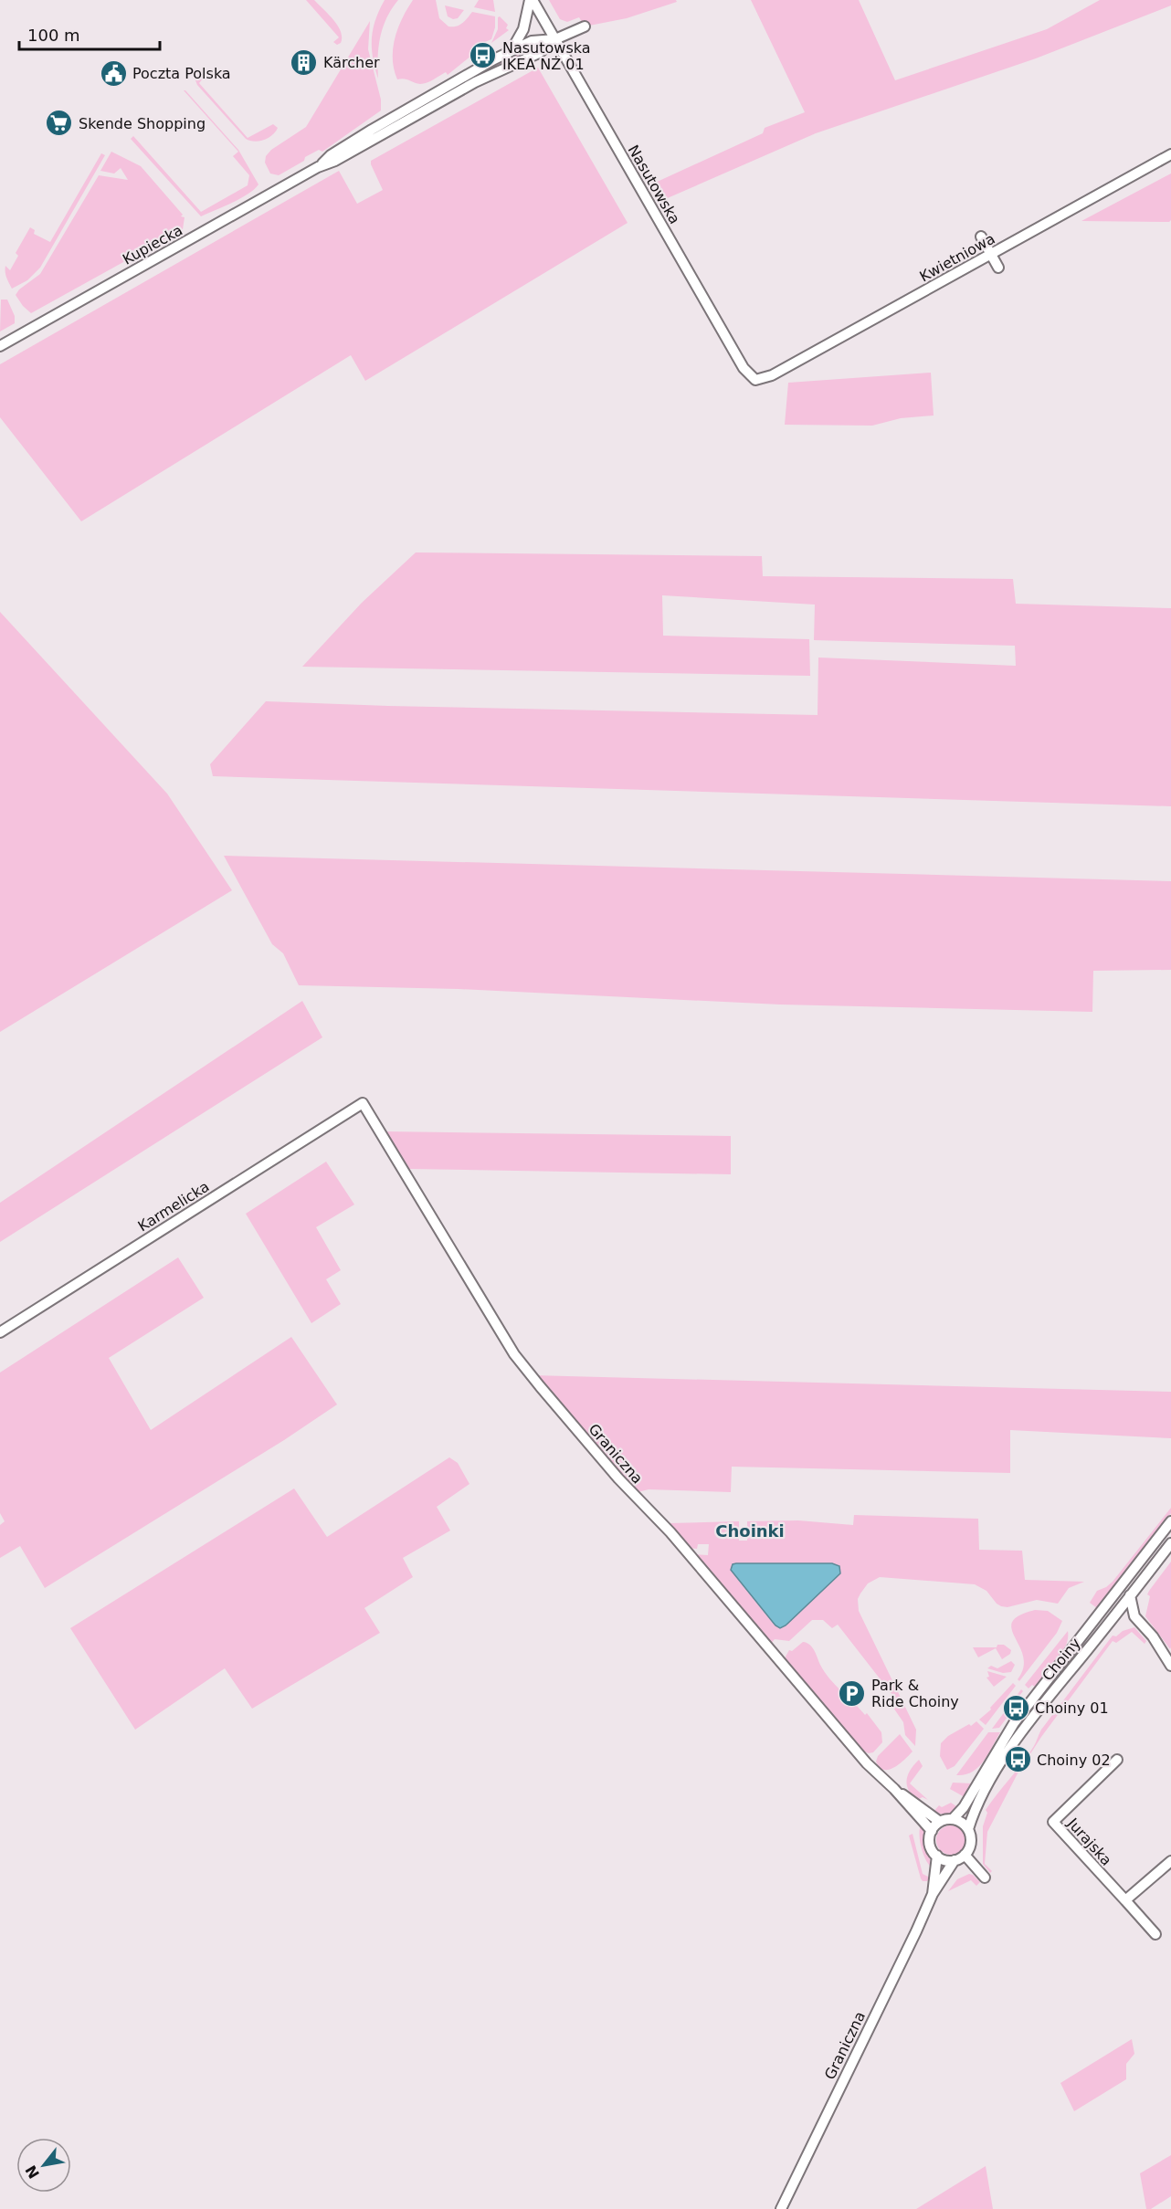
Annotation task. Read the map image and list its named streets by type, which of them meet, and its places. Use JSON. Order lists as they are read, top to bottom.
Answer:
{
  "streets": {
    "street": [
      "Nasutowska",
      "Kupiecka",
      "Kwietniowa",
      "Karmelicka",
      "Graniczna",
      "Choiny",
      "Jurajska"
    ]
  },
  "crossings": [
    ["Nasutowska", "Kupiecka"],
    ["Nasutowska", "Kwietniowa"],
    ["Karmelicka", "Graniczna"],
    ["Graniczna", "Choiny"]
  ],
  "districts": ["Choinki"],
  "places": {
    "bus stop": ["Nasutowska IKEA NŻ 01", "Choiny 01", "Choiny 02"],
    "building": ["Kärcher"],
    "public building": ["Poczta Polska"],
    "supermarket": ["Skende Shopping"],
    "parking": ["Park & Ride Choiny"]
  },
  "scale_bar": "100 m",
  "north": "bottom left"
}
